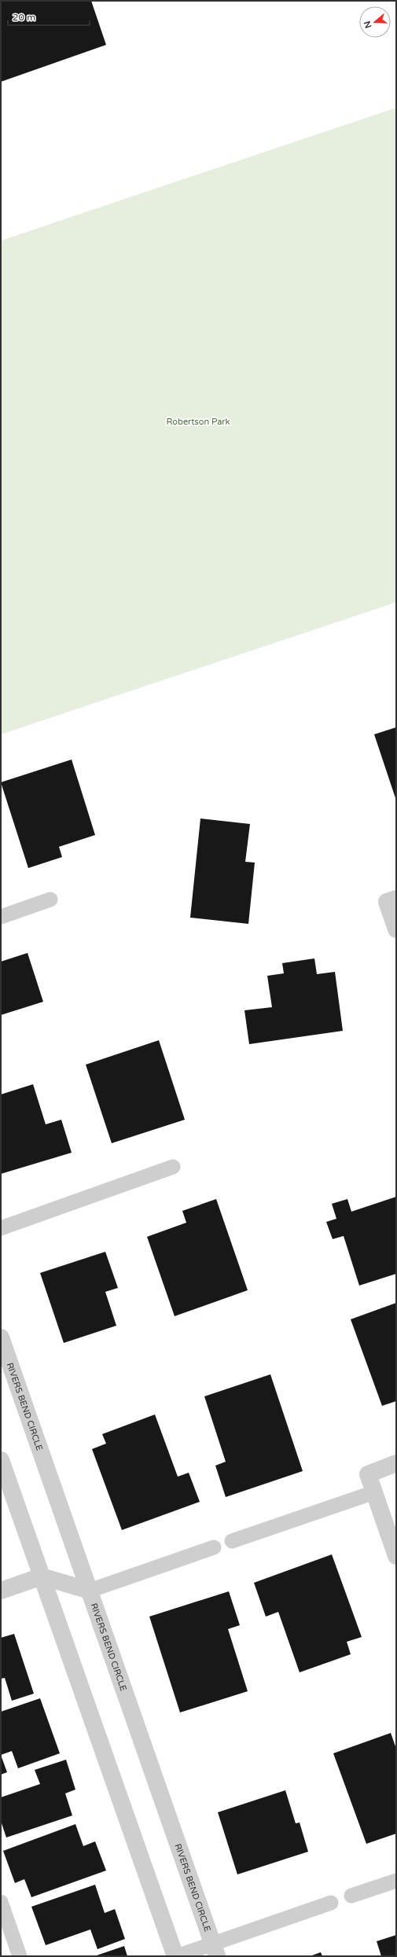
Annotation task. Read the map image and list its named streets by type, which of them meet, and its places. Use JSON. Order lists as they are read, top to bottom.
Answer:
{
  "streets": {
    "street": ["RIVERS BEND CIRCLE"]
  },
  "parks": ["Robertson Park"],
  "scale_bar": "20 m",
  "north": "left"
}
